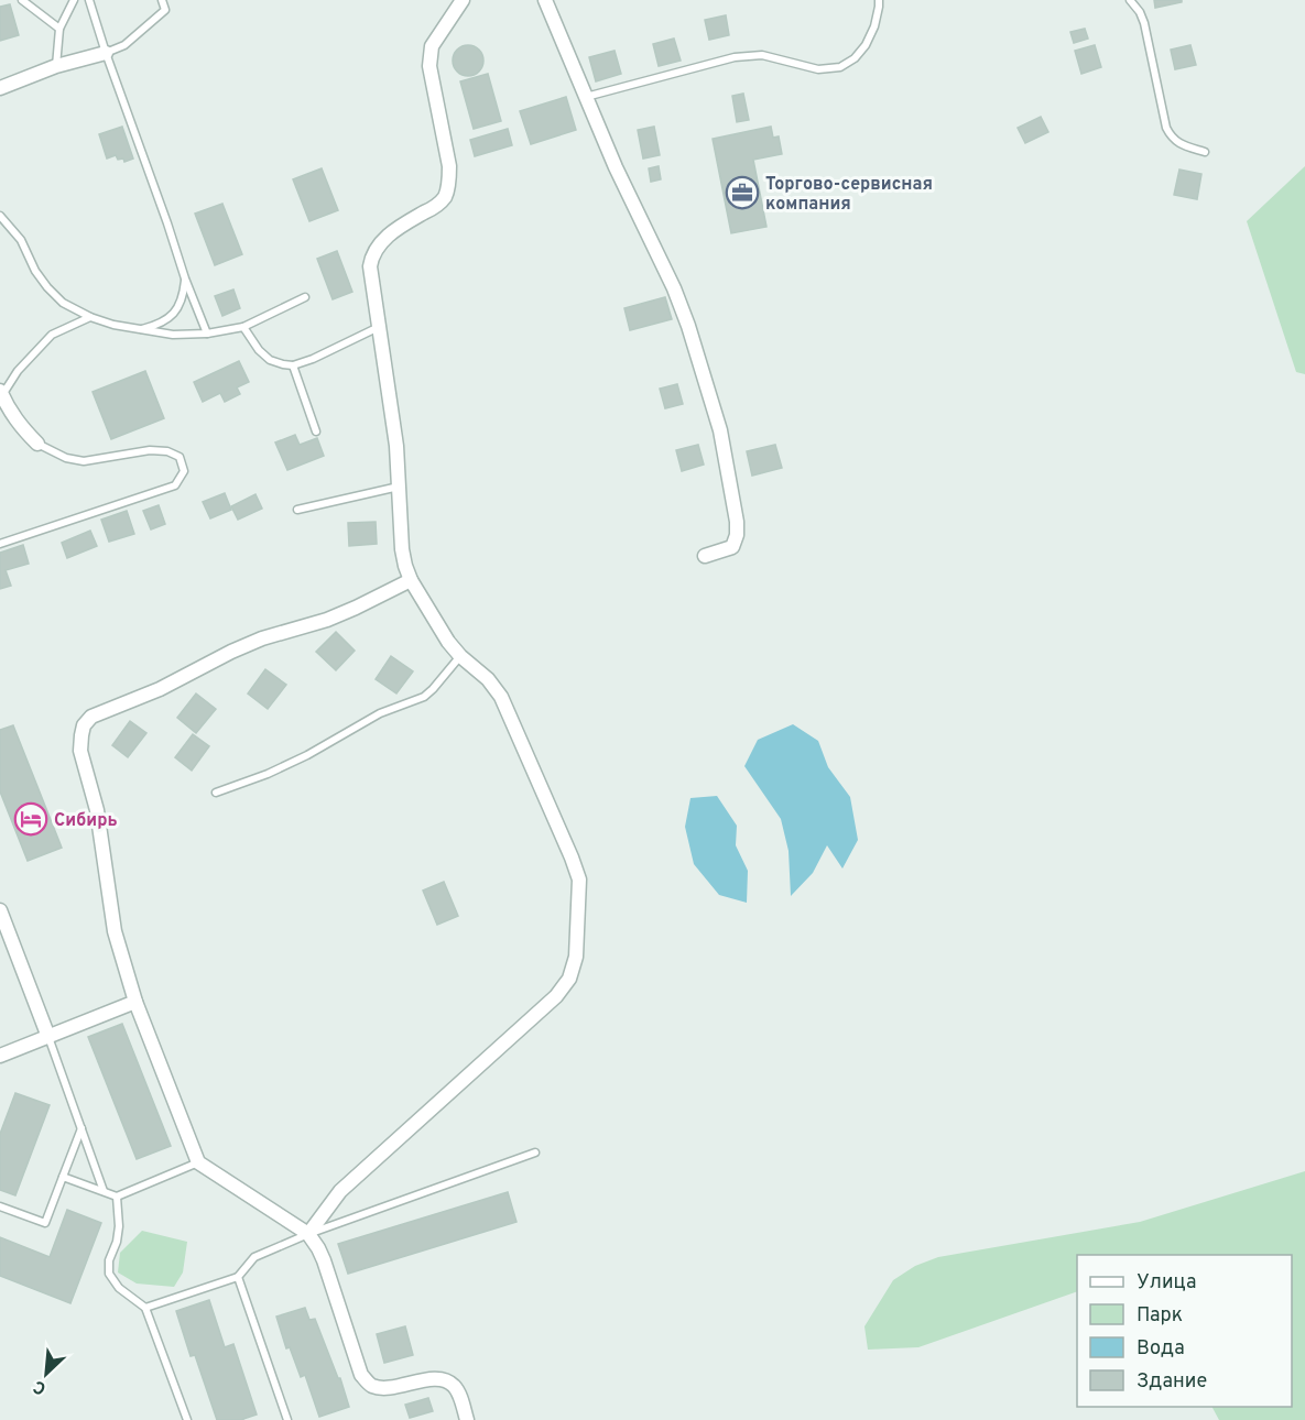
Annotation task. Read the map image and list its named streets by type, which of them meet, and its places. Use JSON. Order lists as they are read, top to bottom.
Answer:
{
  "places": {
    "office": ["Торгово-сервисная компания"],
    "hotel": ["Сибирь"]
  },
  "legend": [
    "Улица",
    "Парк",
    "Вода",
    "Здание"
  ],
  "north": "bottom left"
}
